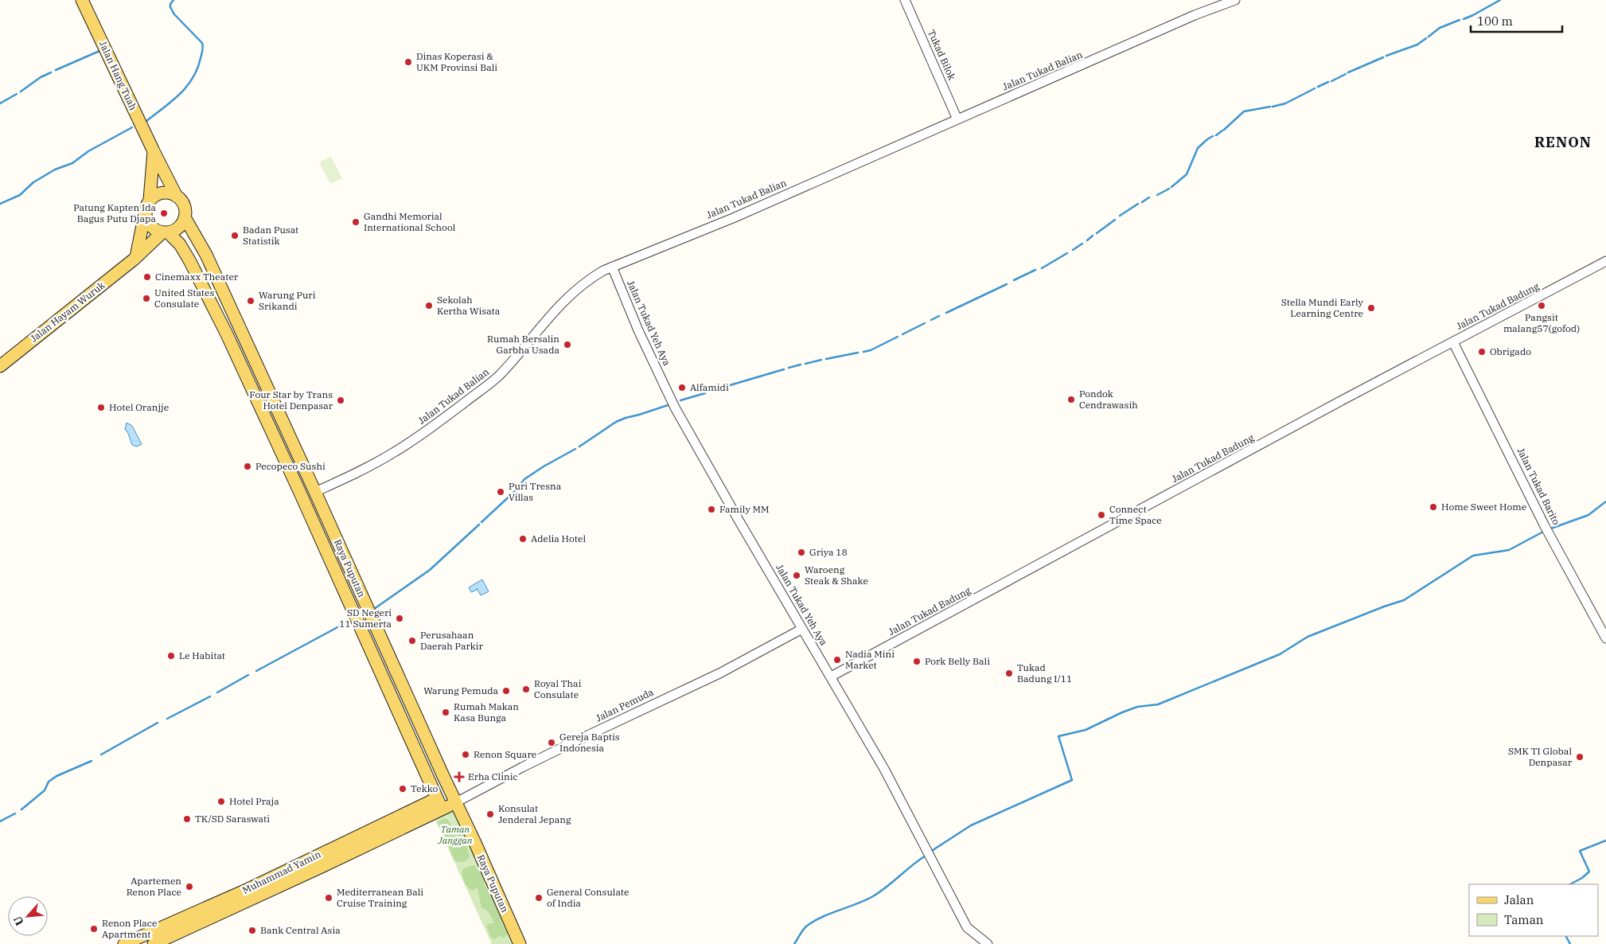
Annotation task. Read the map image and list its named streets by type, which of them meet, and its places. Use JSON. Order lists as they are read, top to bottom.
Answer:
{
  "streets": {
    "main road": [
      "Jalan Hang Tuah",
      "Jalan Hayam Wuruk",
      "Raya Puputan",
      "Muhammad Yamin"
    ],
    "street": [
      "Tukad Bilok",
      "Jalan Tukad Balian",
      "Jalan Tukad Badung",
      "Jalan Tukad Yeh Aya",
      "Jalan Tukad Barito",
      "Jalan Pemuda"
    ]
  },
  "crossings": [
    ["Tukad Bilok", "Jalan Tukad Balian"],
    ["Jalan Tukad Balian", "Jalan Tukad Yeh Aya"],
    ["Jalan Tukad Balian", "Raya Puputan"],
    ["Jalan Hang Tuah", "Jalan Hayam Wuruk"],
    ["Jalan Hang Tuah", "Raya Puputan"],
    ["Jalan Tukad Badung", "Jalan Tukad Yeh Aya"],
    ["Jalan Tukad Badung", "Jalan Tukad Barito"],
    ["Jalan Hayam Wuruk", "Raya Puputan"],
    ["Jalan Tukad Yeh Aya", "Jalan Pemuda"],
    ["Raya Puputan", "Jalan Pemuda"],
    ["Raya Puputan", "Muhammad Yamin"],
    ["Jalan Pemuda", "Muhammad Yamin"]
  ],
  "districts": ["RENON"],
  "parks": ["Taman Janggan"],
  "places": {
    "other": [
      "Dinas Koperasi & UKM Provinsi Bali",
      "Patung Kapten Ida Bagus Putu Djapa",
      "Gandhi Memorial International School",
      "Badan Pusat Statistik",
      "Cinemaxx Theater",
      "United States Consulate",
      "Warung Puri Srikandi",
      "Sekolah Kertha Wisata",
      "Pangsit malang57(gofod)",
      "Stella Mundi Early Learning Centre",
      "Rumah Bersalin Garbha Usada",
      "Obrigado",
      "Alfamidi",
      "Pondok Cendrawasih",
      "Four Star by Trans Hotel Denpasar",
      "Hotel Oranjje",
      "Pecopeco Sushi",
      "Puri Tresna Villas",
      "Home Sweet Home",
      "Family MM",
      "Connect Time Space",
      "Adelia Hotel",
      "Griya 18",
      "Waroeng Steak & Shake",
      "SD Negeri 11 Sumerta",
      "Perusahaan Daerah Parkir",
      "Le Habitat",
      "Nadia Mini Market",
      "Pork Belly Bali",
      "Tukad Badung I/11",
      "Royal Thai Consulate",
      "Warung Pemuda",
      "Rumah Makan Kasa Bunga",
      "Gereja Baptis Indonesia",
      "Renon Square",
      "SMK TI Global Denpasar",
      "Tekko",
      "Hotel Praja",
      "Konsulat Jenderal Jepang",
      "TK/SD Saraswati",
      "Apartemen Renon Place",
      "Mediterranean Bali Cruise Training",
      "General Consulate of India",
      "Renon Place Apartment",
      "Bank Central Asia"
    ],
    "health": ["Erha Clinic"]
  },
  "legend": ["Jalan", "Taman"],
  "scale_bar": "100 m",
  "north": "bottom left"
}
